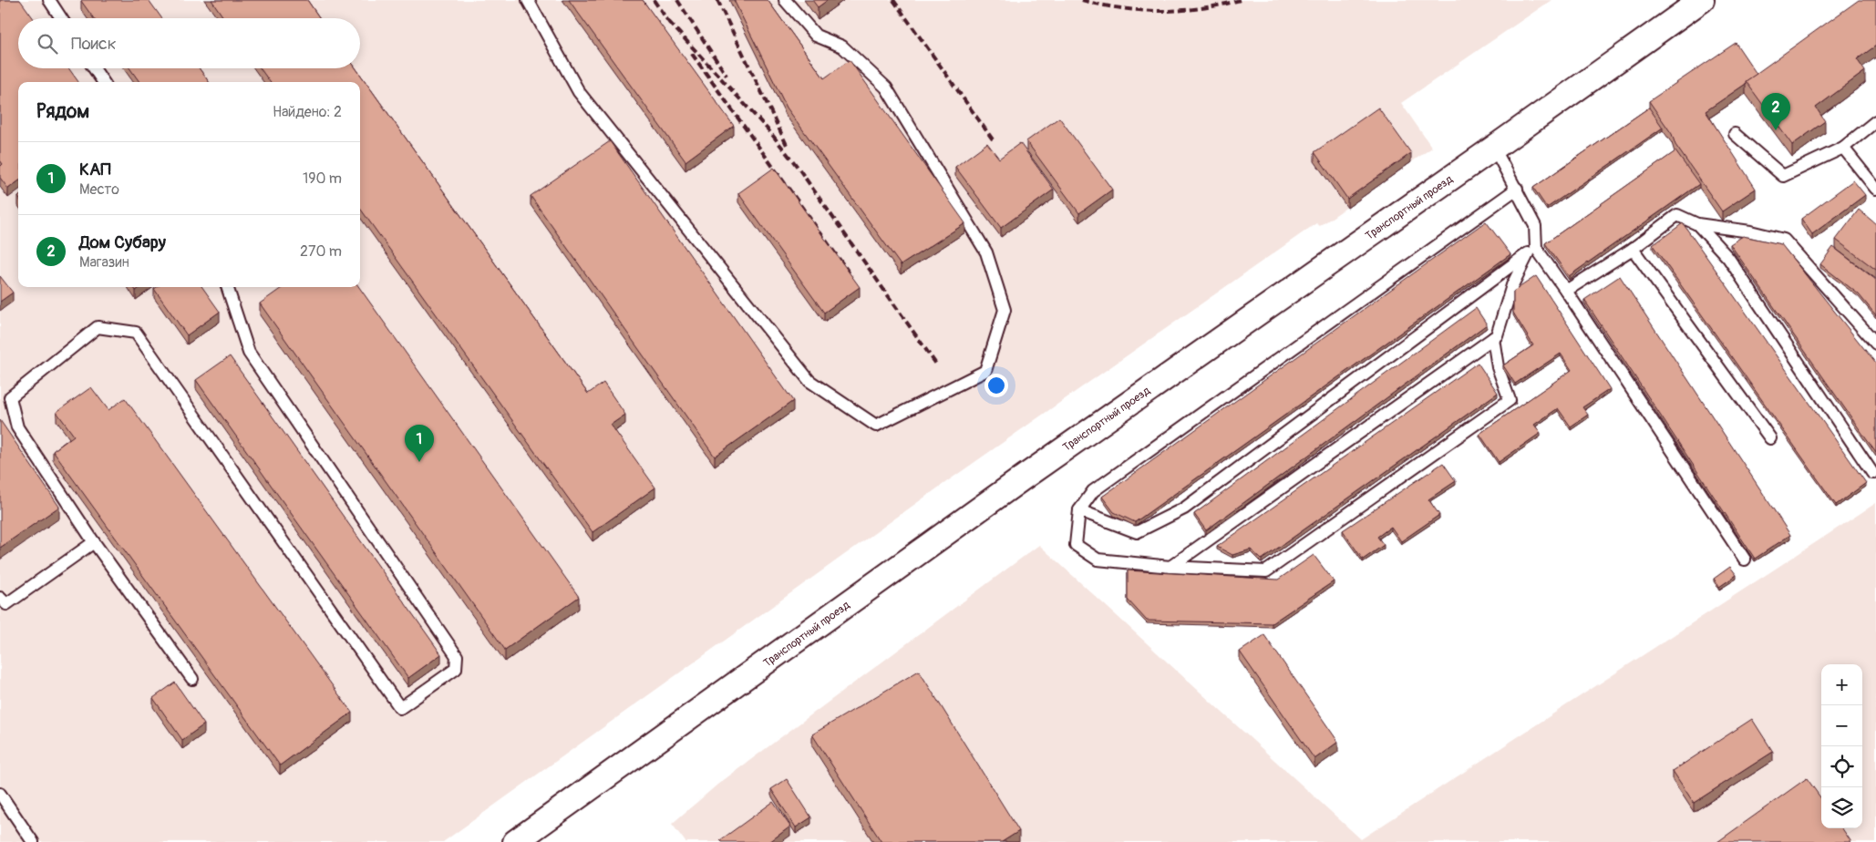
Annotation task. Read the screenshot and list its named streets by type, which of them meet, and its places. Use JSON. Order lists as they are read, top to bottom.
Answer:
{
  "streets": {
    "street": ["Транспортный проезд"]
  },
  "page": {
    "search": "Поиск",
    "heading": ["Рядом", "Найдено: 2"],
    "pins": ["2", "1"],
    "list": [
      {
        "mark": "1",
        "name": "КАП",
        "note": "Место",
        "value": "190 m"
      },
      {
        "mark": "2",
        "name": "Дом Субару",
        "note": "Магазин",
        "value": "270 m"
      }
    ],
    "map_buttons": ["+", "−"]
  }
}
